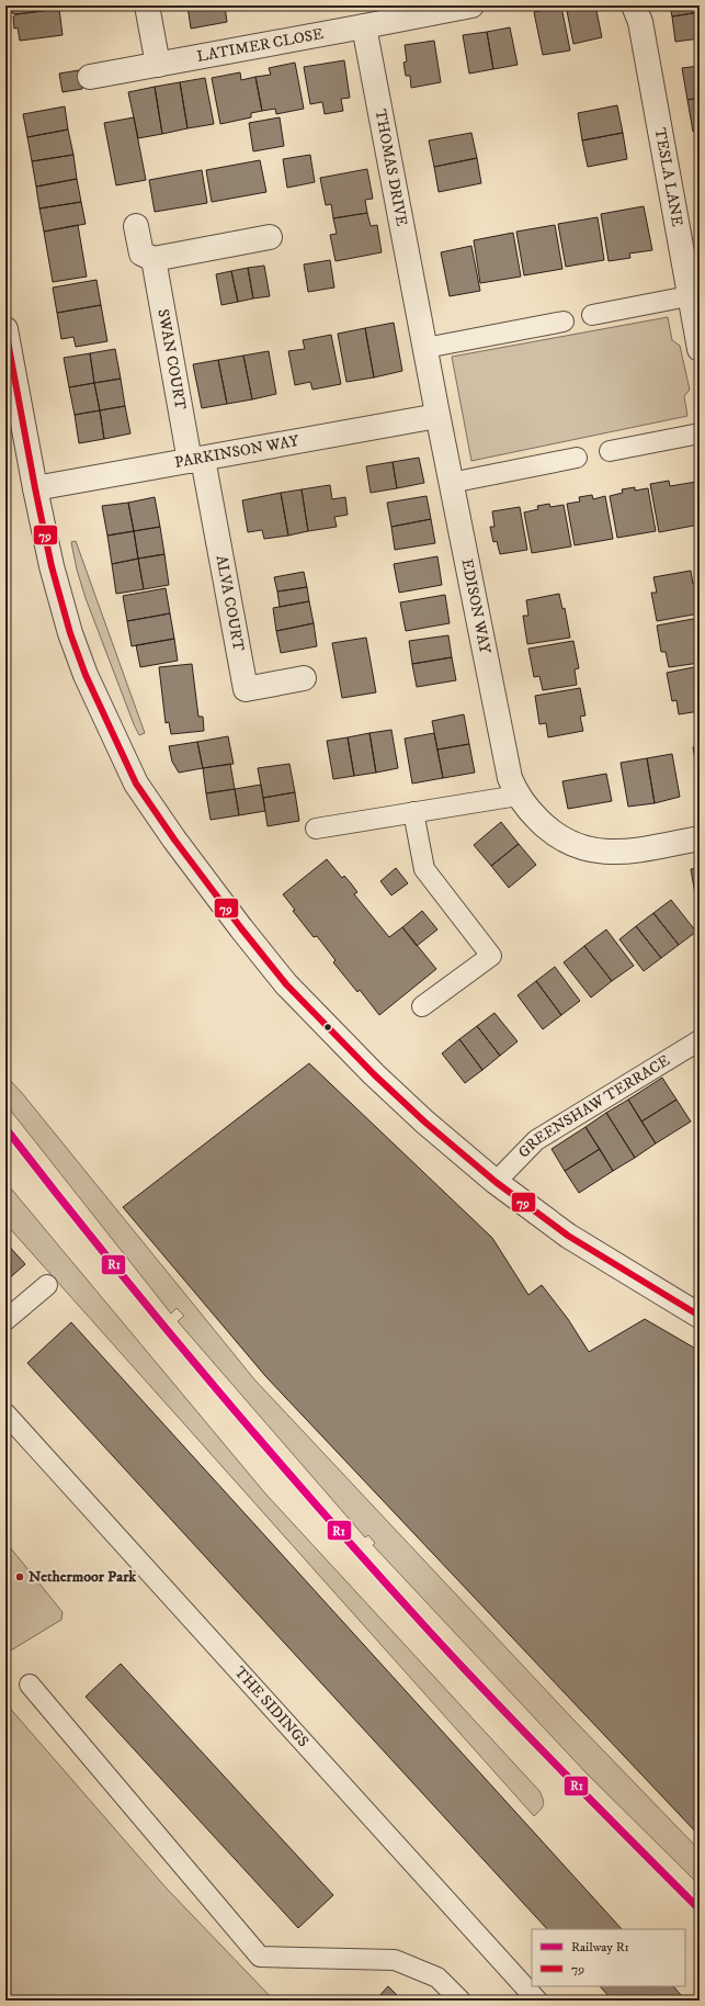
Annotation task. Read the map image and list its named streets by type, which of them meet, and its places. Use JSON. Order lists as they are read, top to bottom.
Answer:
{
  "streets": {
    "street": [
      "LATIMER CLOSE",
      "THOMAS DRIVE",
      "TESLA LANE",
      "SWAN COURT",
      "PARKINSON WAY",
      "ALVA COURT",
      "EDISON WAY"
    ],
    "lane": ["GREENSHAW TERRACE", "THE SIDINGS"]
  },
  "crossings": [
    ["LATIMER CLOSE", "THOMAS DRIVE"],
    ["THOMAS DRIVE", "PARKINSON WAY"],
    ["THOMAS DRIVE", "EDISON WAY"],
    ["SWAN COURT", "PARKINSON WAY"],
    ["SWAN COURT", "ALVA COURT"],
    ["PARKINSON WAY", "ALVA COURT"],
    ["PARKINSON WAY", "EDISON WAY"]
  ],
  "places": ["Nethermoor Park"],
  "lines": ["transit line 79", "rail line R1"],
  "legend": ["Railway R1", "79"]
}
